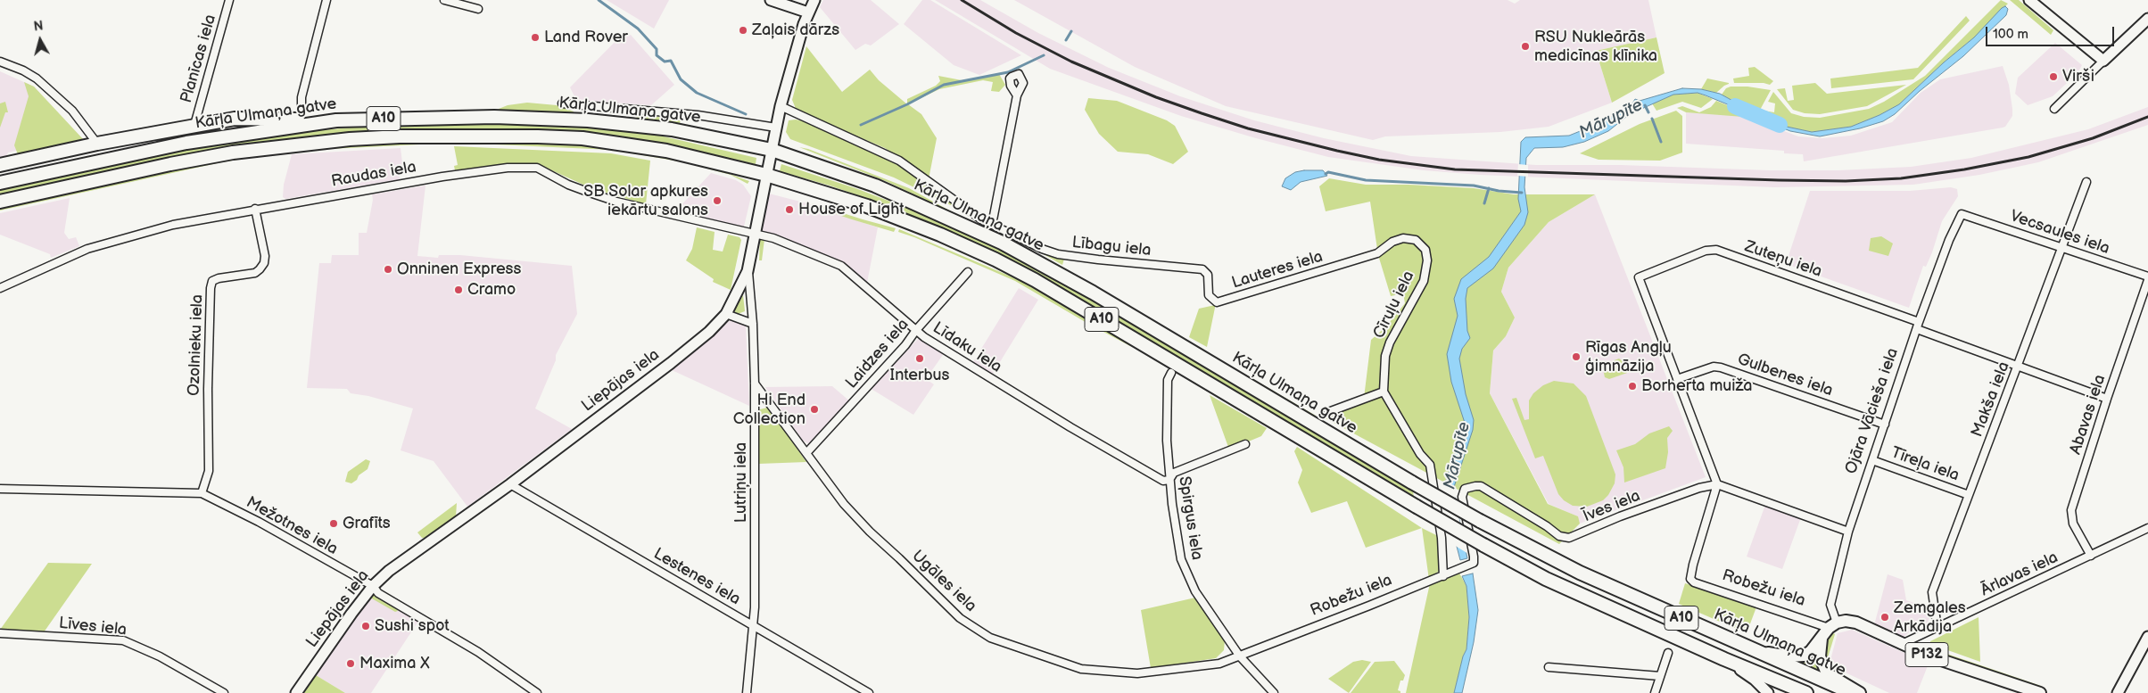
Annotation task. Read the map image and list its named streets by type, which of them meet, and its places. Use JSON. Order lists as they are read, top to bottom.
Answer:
{
  "streets": {
    "highway": ["Kārļa Ulmaņa gatve", "A10"],
    "main road": ["Robežu iela", "P132"],
    "street": [
      "Planīcas iela",
      "Raudas iela",
      "Vecsaules iela",
      "Lībagu iela",
      "Zuteņu iela",
      "Lauteres iela",
      "Cīruļu iela",
      "Ozolnieku iela",
      "Līdaku iela",
      "Laidzes iela",
      "Gulbenes iela",
      "Liepājas iela",
      "Makša iela",
      "Ojāra Vācieša iela",
      "Abavas iela",
      "Tīreļa iela",
      "Lutriņu iela",
      "Īves iela",
      "Spirgus iela",
      "Mežotnes iela",
      "Ārlavas iela",
      "Lestenes iela",
      "Ugāles iela",
      "Līves iela"
    ]
  },
  "crossings": [
    ["Kārļa Ulmaņa gatve", "Liepājas iela"],
    ["Raudas iela", "Ozolnieku iela"],
    ["Raudas iela", "Līdaku iela"],
    ["Raudas iela", "Liepājas iela"],
    ["Vecsaules iela", "Makša iela"],
    ["Vecsaules iela", "Ojāra Vācieša iela"],
    ["Vecsaules iela", "Abavas iela"],
    ["Lībagu iela", "Lauteres iela"],
    ["Lībagu iela", "Liepājas iela"],
    ["Zuteņu iela", "Gulbenes iela"],
    ["Zuteņu iela", "Ojāra Vācieša iela"],
    ["Lauteres iela", "Cīruļu iela"],
    ["Ozolnieku iela", "Mežotnes iela"],
    ["Līdaku iela", "Laidzes iela"],
    ["Līdaku iela", "Liepājas iela"],
    ["Līdaku iela", "Spirgus iela"],
    ["Laidzes iela", "Ugāles iela"],
    ["Gulbenes iela", "Ojāra Vācieša iela"],
    ["Liepājas iela", "Lutriņu iela"],
    ["Liepājas iela", "Mežotnes iela"],
    ["Liepājas iela", "Lestenes iela"],
    ["Makša iela", "Tīreļa iela"],
    ["Makša iela", "Ārlavas iela"],
    ["Ojāra Vācieša iela", "Tīreļa iela"],
    ["Ojāra Vācieša iela", "Robežu iela"],
    ["Abavas iela", "Ārlavas iela"],
    ["Lutriņu iela", "Lestenes iela"],
    ["Lutriņu iela", "Ugāles iela"],
    ["Īves iela", "Robežu iela"],
    ["Spirgus iela", "Ugāles iela"],
    ["Spirgus iela", "Robežu iela"],
    ["Ārlavas iela", "Robežu iela"],
    ["Ugāles iela", "Robežu iela"]
  ],
  "water": ["Mārupīte"],
  "places": [
    "Zaļais dārzs",
    "Land Rover",
    "RSU Nukleārās medicīnas klīnika",
    "Virši",
    "SB Solar apkures iekārtu salons",
    "House of Light",
    "Onninen Express",
    "Cramo",
    "Rīgas Angļu ģimnāzija",
    "Interbus",
    "Borherta muiža",
    "Hi End Collection",
    "Grafīts",
    "Zemgales Arkādija",
    "Sushi spot",
    "Maxima X"
  ],
  "scale_bar": "100 m",
  "north": "top"
}
